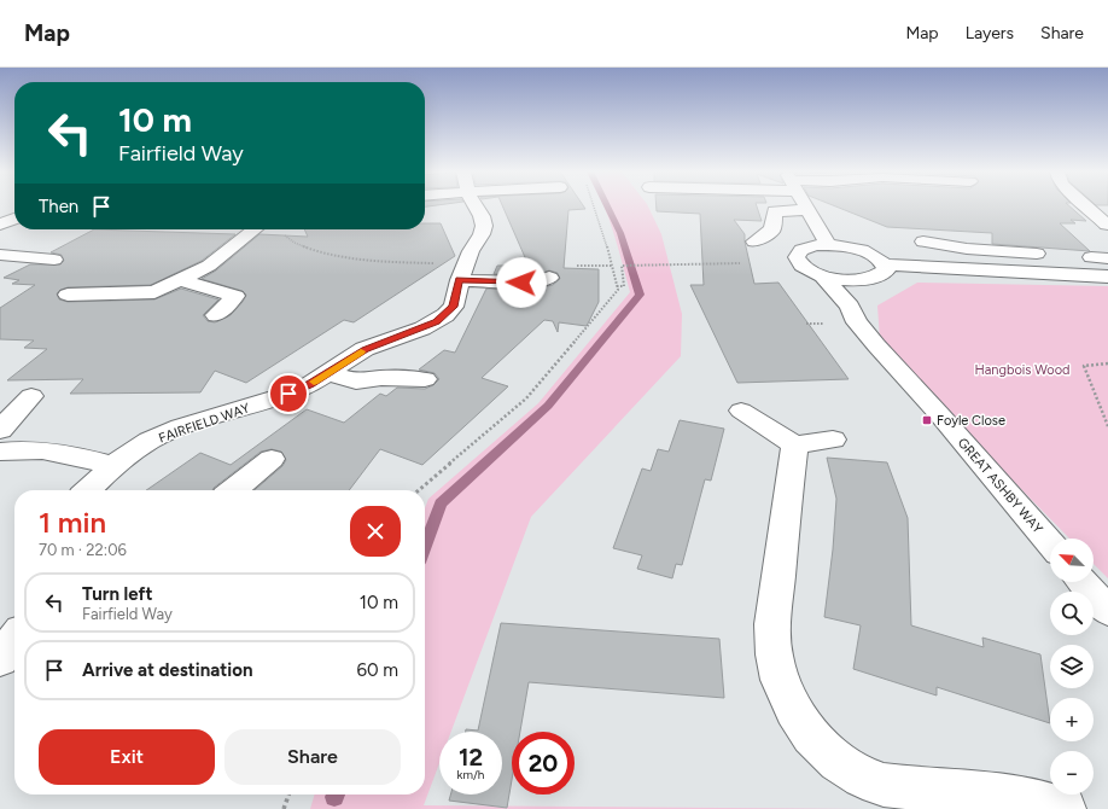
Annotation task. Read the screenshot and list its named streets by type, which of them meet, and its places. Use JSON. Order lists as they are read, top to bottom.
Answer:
{
  "streets": {
    "street": ["FAIRFIELD WAY", "GREAT ASHBY WAY"]
  },
  "parks": ["Hangbois Wood"],
  "places": {
    "transit": ["Foyle Close"]
  },
  "north": "top left",
  "page": {
    "header": "Map",
    "nav": ["Map", "Layers", "Share"],
    "turn": ["10 m", "Fairfield Way"],
    "then": "Then",
    "heading": ["1 min", "70 m · 22:06"],
    "map_buttons": ["+", "−"],
    "list": [
      {
        "name": "Turn left",
        "note": "Fairfield Way",
        "value": "10 m"
      },
      {
        "name": "Arrive at destination",
        "value": "60 m"
      }
    ],
    "buttons": ["Exit", "Share"],
    "speed": "12 km/h",
    "limit": "20"
  }
}
